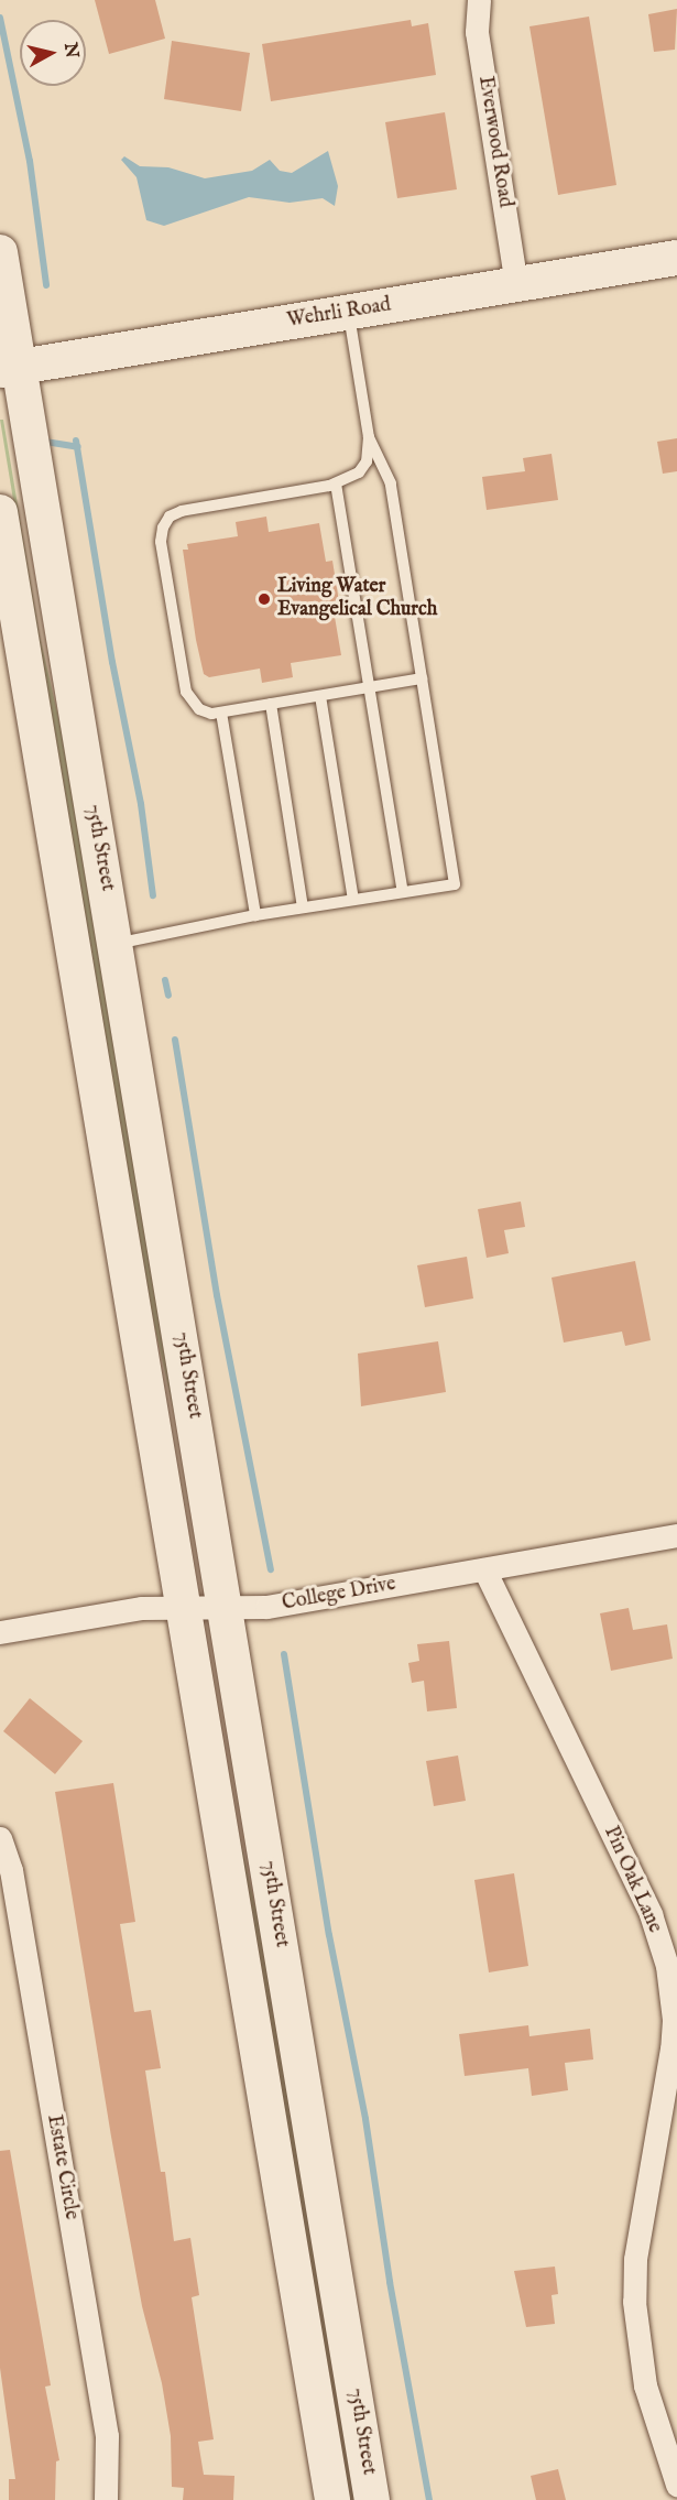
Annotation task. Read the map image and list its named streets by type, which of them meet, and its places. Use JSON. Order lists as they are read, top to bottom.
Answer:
{
  "streets": {
    "main road": ["Wehrli Road", "75th Street"],
    "street": [
      "Everwood Road",
      "College Drive",
      "Pin Oak Lane",
      "Estate Circle"
    ]
  },
  "crossings": [
    ["Everwood Road", "Wehrli Road"],
    ["Wehrli Road", "75th Street"],
    ["75th Street", "College Drive"],
    ["College Drive", "Pin Oak Lane"]
  ],
  "places": ["Living Water Evangelical Church"],
  "north": "right"
}
